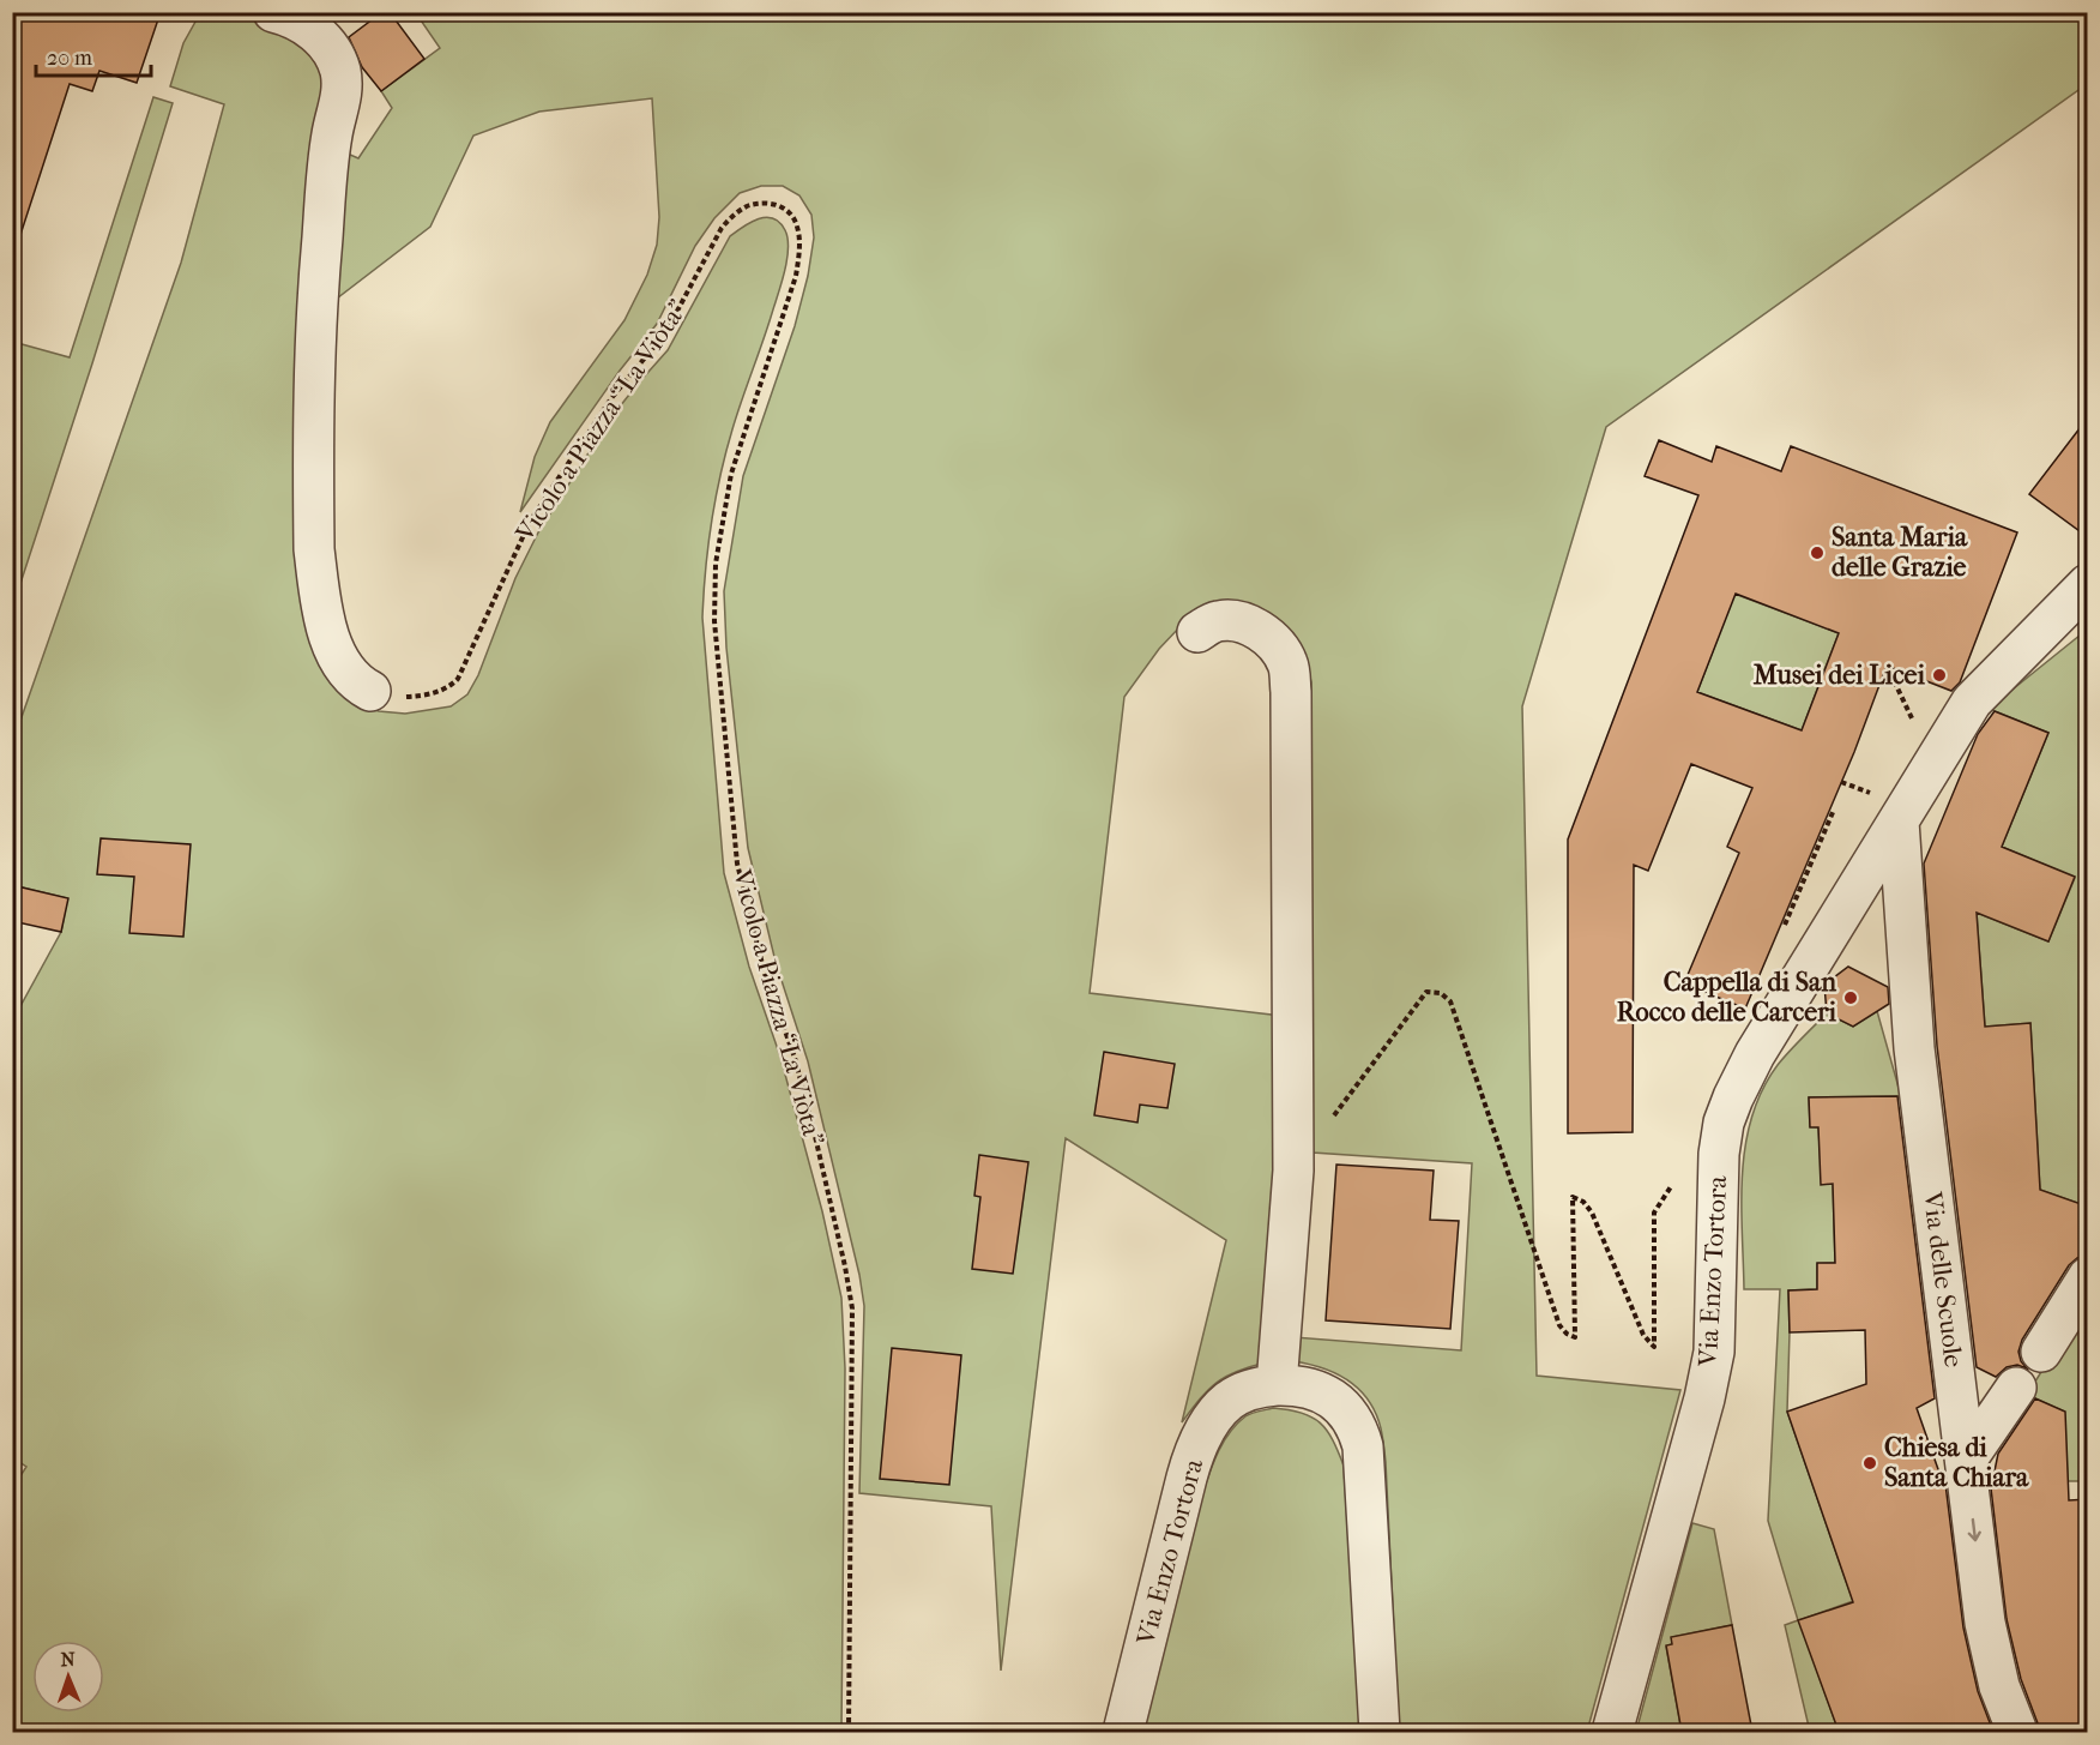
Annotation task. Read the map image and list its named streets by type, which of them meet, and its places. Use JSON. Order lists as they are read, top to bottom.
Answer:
{
  "streets": {
    "street": ["Via Enzo Tortora", "Via delle Scuole"],
    "path": ["Vicolo a Piazza “La Viòta”"]
  },
  "crossings": [
    ["Via Enzo Tortora", "Via delle Scuole"]
  ],
  "places": [
    "Santa Maria delle Grazie",
    "Musei dei Licei",
    "Cappella di San Rocco delle Carceri",
    "Chiesa di Santa Chiara"
  ],
  "scale_bar": "20 m",
  "north": "top"
}
